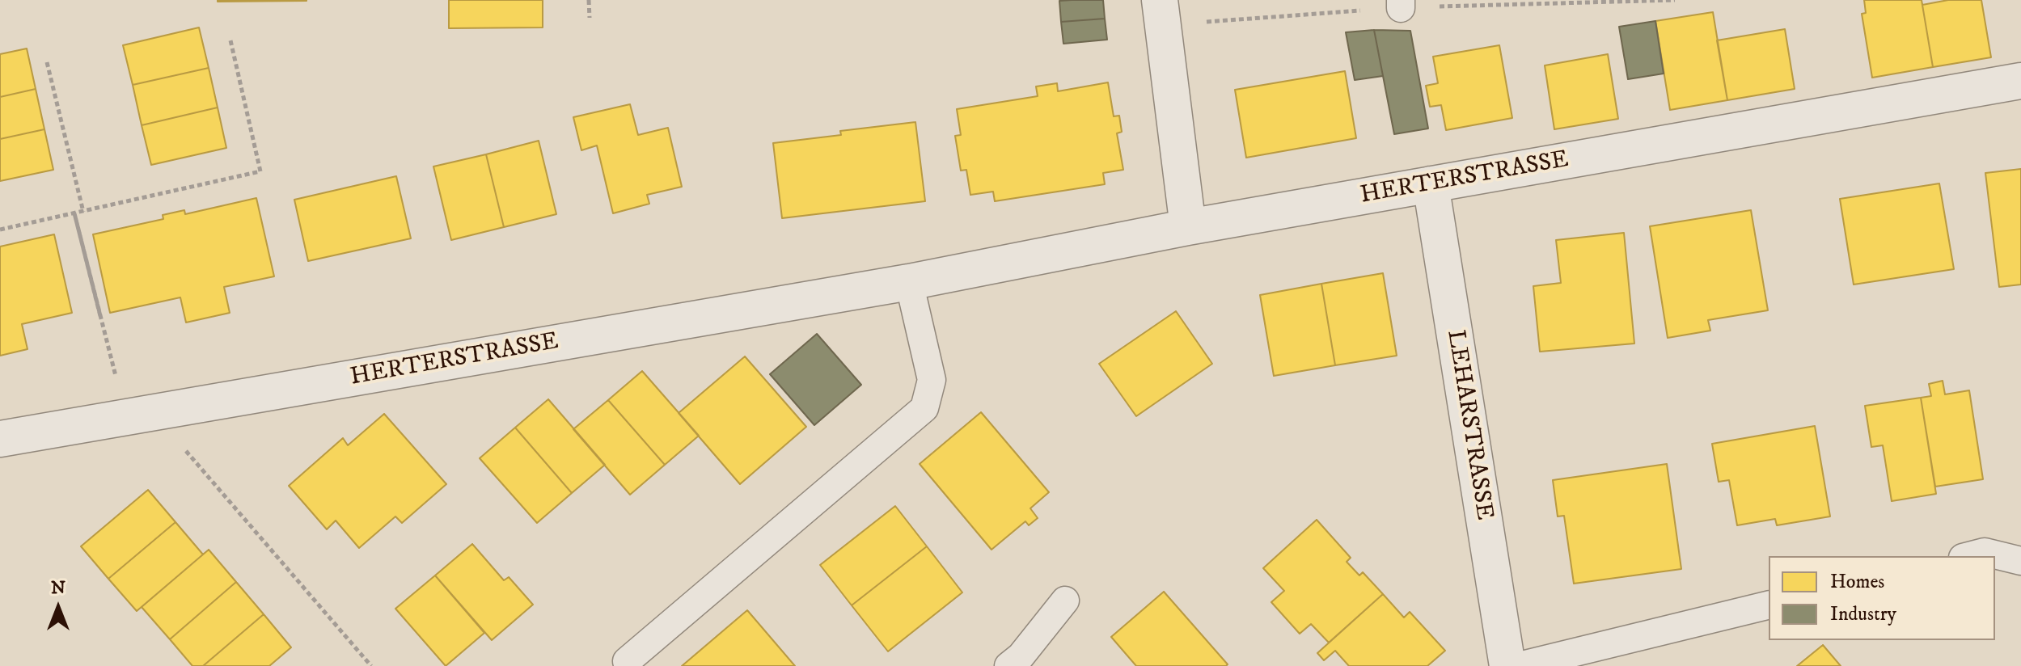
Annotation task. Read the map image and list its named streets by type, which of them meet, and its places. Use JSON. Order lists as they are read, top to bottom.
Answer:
{
  "streets": {
    "street": ["HERTERSTRASSE", "LEHARSTRASSE"]
  },
  "crossings": [
    ["HERTERSTRASSE", "LEHARSTRASSE"]
  ],
  "legend": ["Homes", "Industry"],
  "north": "top"
}
